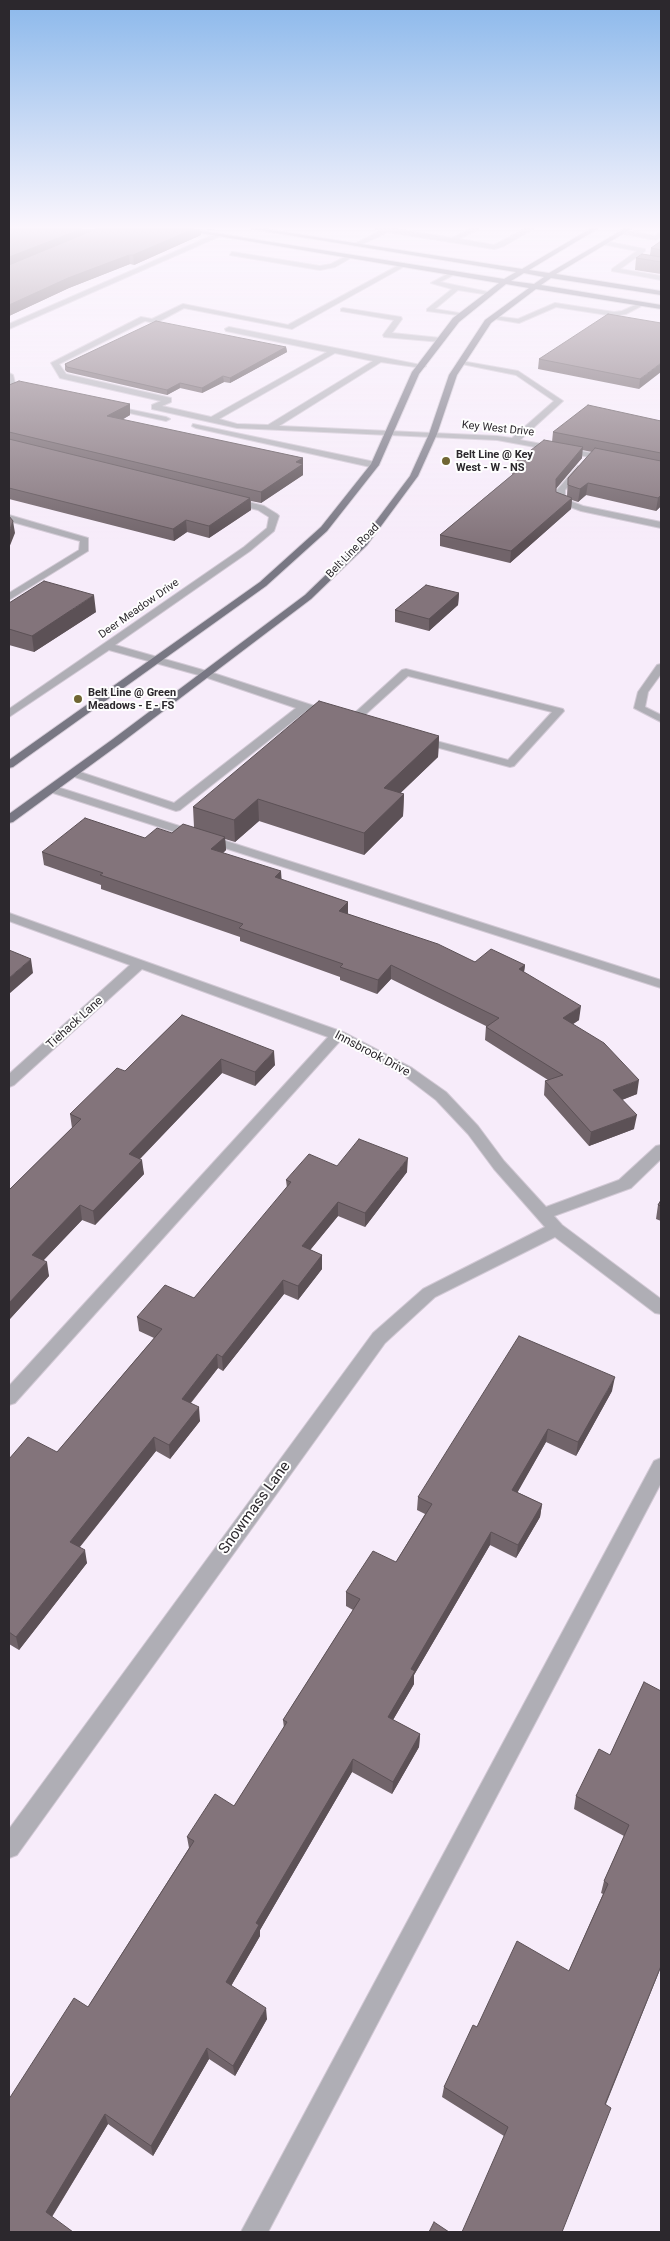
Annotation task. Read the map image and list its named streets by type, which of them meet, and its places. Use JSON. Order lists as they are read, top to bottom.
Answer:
{
  "streets": {
    "main road": ["Belt Line Road"],
    "street": [
      "Key West Drive",
      "Deer Meadow Drive",
      "Tiehack Lane",
      "Innsbrook Drive",
      "Snowmass Lane"
    ]
  },
  "crossings": [
    ["Key West Drive", "Belt Line Road"],
    ["Tiehack Lane", "Innsbrook Drive"],
    ["Innsbrook Drive", "Snowmass Lane"]
  ],
  "places": ["Belt Line @ Key West - W - NS", "Belt Line @ Green Meadows - E - FS"]
}
